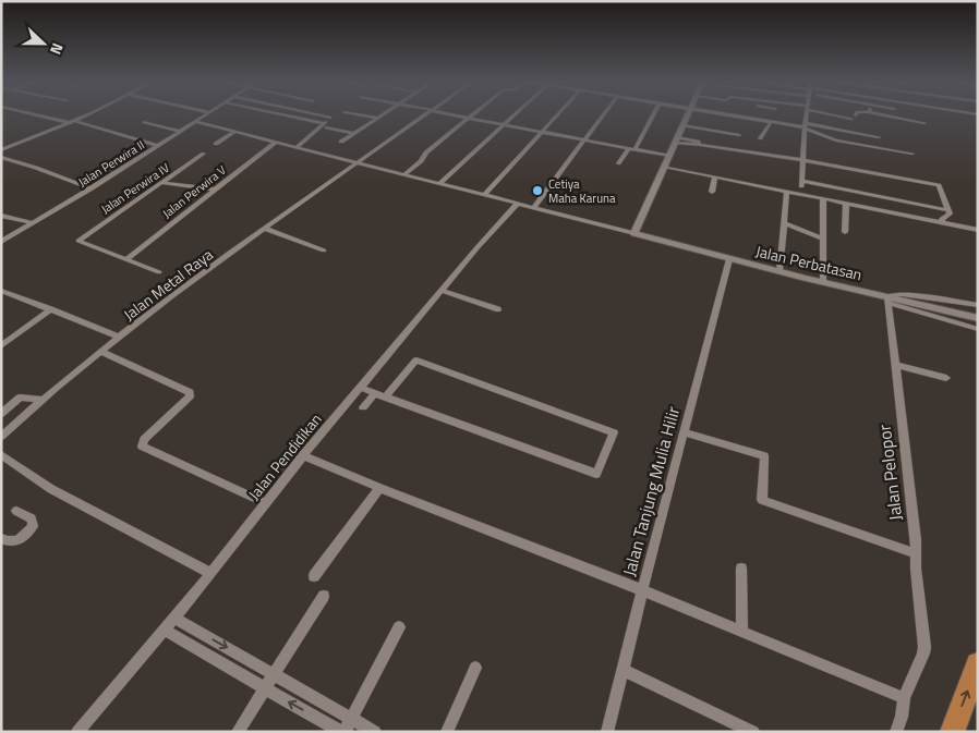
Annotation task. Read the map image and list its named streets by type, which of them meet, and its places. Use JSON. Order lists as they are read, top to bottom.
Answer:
{
  "streets": {
    "street": [
      "Jalan Perwira II",
      "Jalan Perwira IV",
      "Jalan Perwira V",
      "Jalan Perbatasan",
      "Jalan Metal Raya",
      "Jalan Pendidikan",
      "Jalan Pelopor",
      "Jalan Tanjung Mulia Hilir"
    ]
  },
  "crossings": [
    ["Jalan Perwira IV", "Jalan Perwira V"],
    ["Jalan Perbatasan", "Jalan Pelopor"],
    ["Jalan Perbatasan", "Jalan Tanjung Mulia Hilir"]
  ],
  "places": ["Cetiya Maha Karuna"],
  "north": "right"
}
